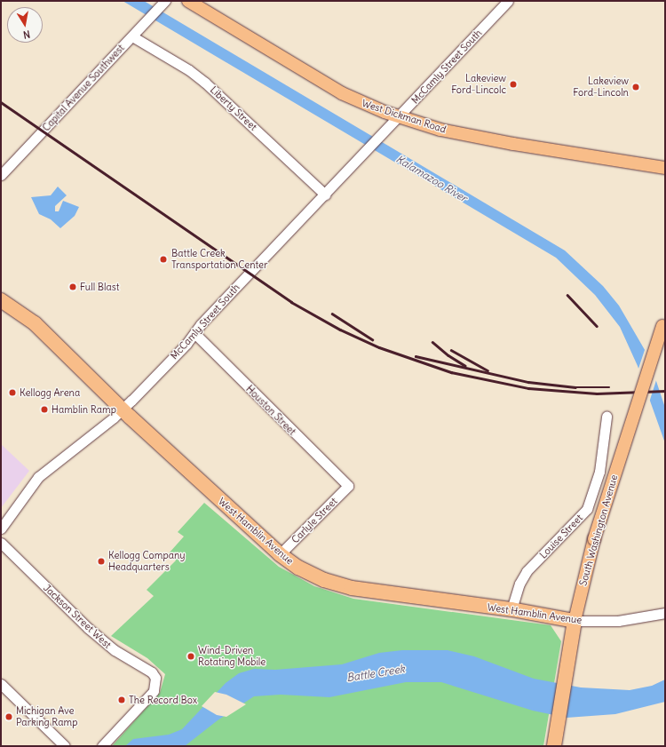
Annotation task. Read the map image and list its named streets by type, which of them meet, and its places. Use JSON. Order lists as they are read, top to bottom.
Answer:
{
  "streets": {
    "highway": ["South Washington Avenue", "West Hamblin Avenue"],
    "main road": ["West Dickman Road"],
    "street": [
      "McCamly Street South",
      "Capital Avenue Southwest",
      "Liberty Street",
      "Houston Street",
      "Carlyle Street",
      "Louise Street",
      "Jackson Street West"
    ]
  },
  "crossings": [
    ["McCamly Street South", "Liberty Street"],
    ["McCamly Street South", "West Dickman Road"],
    ["McCamly Street South", "Houston Street"],
    ["McCamly Street South", "West Hamblin Avenue"],
    ["Capital Avenue Southwest", "Liberty Street"],
    ["Houston Street", "Carlyle Street"],
    ["Carlyle Street", "West Hamblin Avenue"],
    ["South Washington Avenue", "West Hamblin Avenue"],
    ["West Hamblin Avenue", "Louise Street"]
  ],
  "water": ["Kalamazoo River", "Battle Creek"],
  "places": [
    "Lakeview Ford-Lincolc",
    "Lakeview Ford-Lincoln",
    "Battle Creek Transportation Center",
    "Full Blast",
    "Kellogg Arena",
    "Hamblin Ramp",
    "Kellogg Company Headquarters",
    "Wind-Driven Rotating Mobile",
    "The Record Box",
    "Michigan Ave Parking Ramp"
  ],
  "north": "bottom"
}
